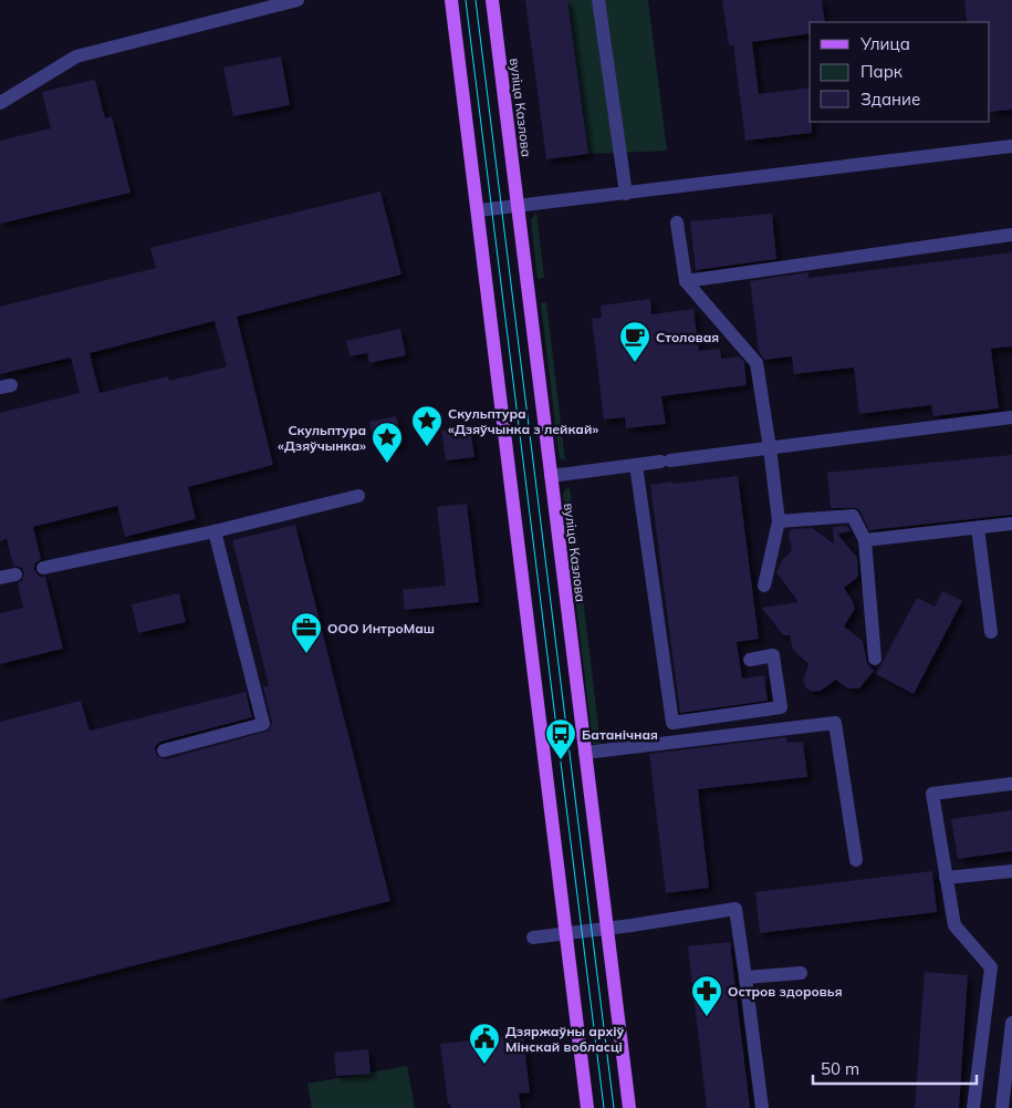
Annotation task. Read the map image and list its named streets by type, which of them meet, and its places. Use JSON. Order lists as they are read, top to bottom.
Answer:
{
  "streets": {
    "main road": ["вуліца Казлова"]
  },
  "places": {
    "cafe": ["Столовая"],
    "place": ["Скульптура «Дзяўчынка з лейкай»", "Скульптура «Дзяўчынка»"],
    "office": ["ООО ИнтроМаш"],
    "bus stop": ["Батанічная"],
    "pharmacy": ["Остров здоровья"],
    "public building": ["Дзяржаўны архіў Мінскай вобласці"]
  },
  "legend": ["Улица", "Парк", "Здание"],
  "scale_bar": "50 m"
}
